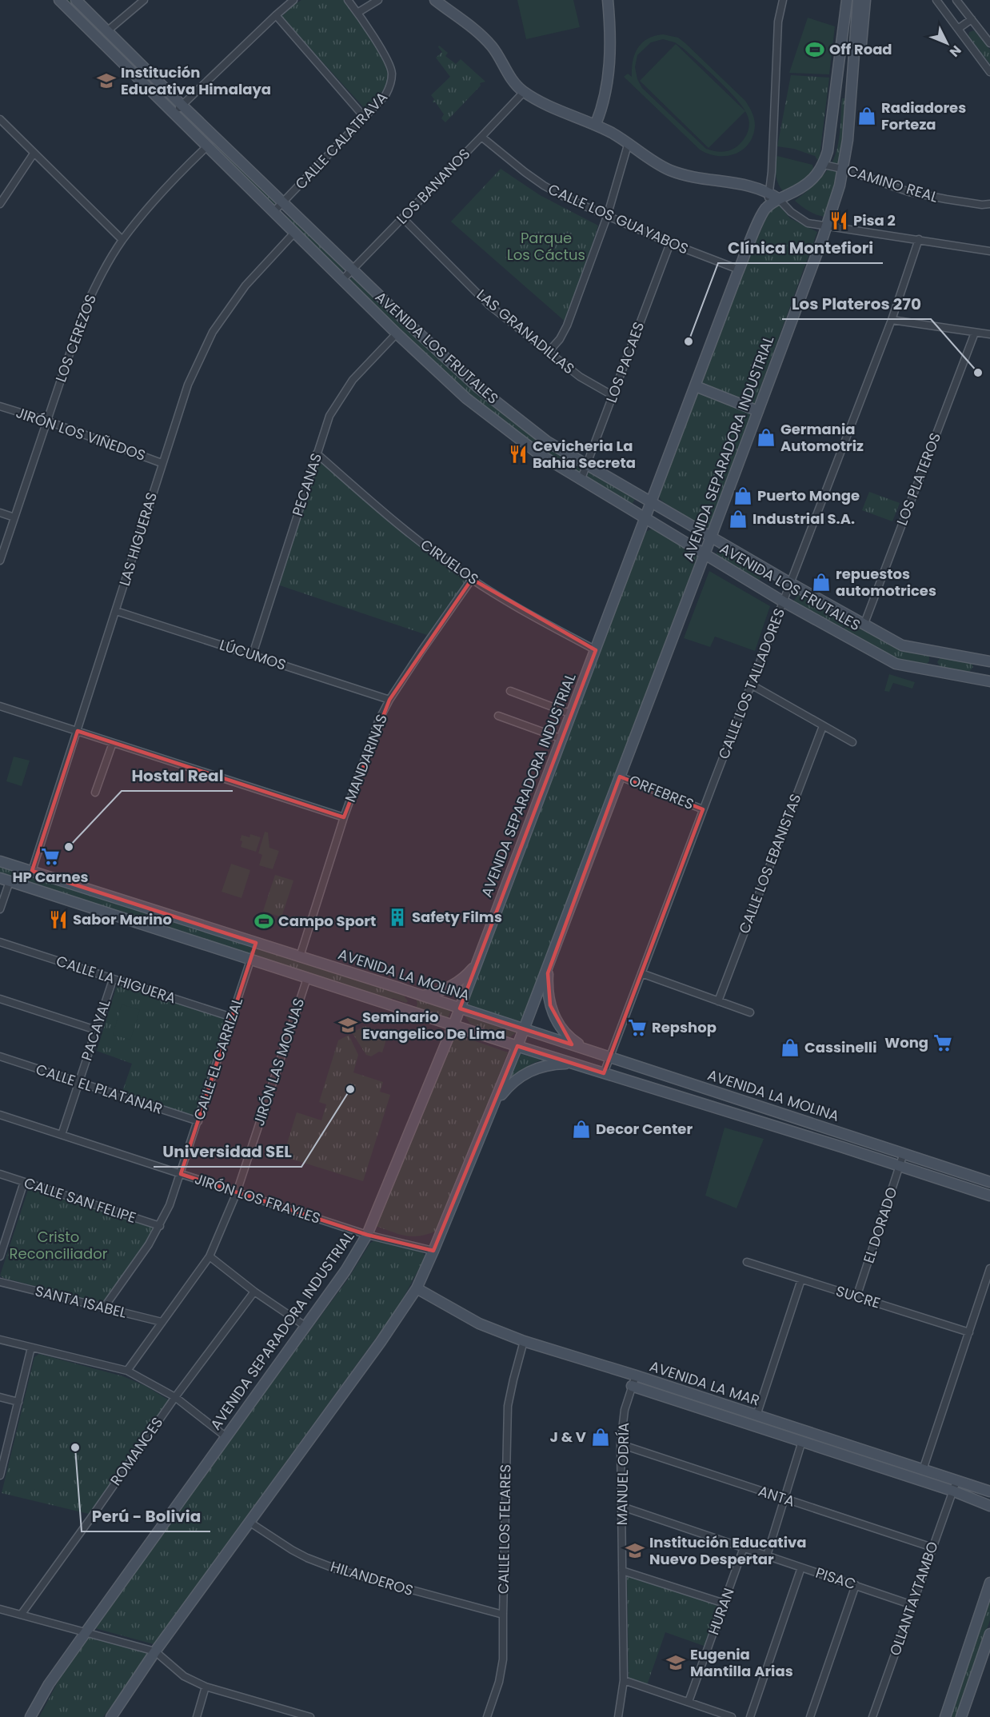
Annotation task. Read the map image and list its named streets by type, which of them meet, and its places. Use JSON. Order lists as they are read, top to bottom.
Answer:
{
  "streets": {
    "main road": [
      "AVENIDA LOS FRUTALES",
      "AVENIDA SEPARADORA INDUSTRIAL",
      "AVENIDA LA MOLINA",
      "AVENIDA LA MAR"
    ],
    "street": [
      "CALLE CALATRAVA",
      "CAMINO REAL",
      "LOS BANANOS",
      "CALLE LOS GUAYABOS",
      "LAS GRANADILLAS",
      "LOS CEREZOS",
      "LOS PACAES",
      "JIRÓN LOS VIÑEDOS",
      "LOS PLATEROS",
      "PECANAS",
      "LAS HIGUERAS",
      "CIRUELOS",
      "LÚCUMOS",
      "CALLE LOS TALLADORES",
      "MANDARINAS",
      "ORFEBRES",
      "CALLE LOS EBANISTAS",
      "CALLE LA HIGUERA",
      "PACAYAL",
      "CALLE EL CARRIZAL",
      "JIRÓN LAS MONJAS",
      "CALLE EL PLATANAR",
      "JIRÓN LOS FRAYLES",
      "CALLE SAN FELIPE",
      "EL DORADO",
      "SUCRE",
      "SANTA ISABEL",
      "ROMANCES",
      "MANUEL ODRÍA",
      "ANTA",
      "CALLE LOS TELARES",
      "HILANDEROS",
      "PISAC",
      "OLLANTAYTAMBO",
      "HURAN"
    ]
  },
  "crossings": [
    ["CALLE CALATRAVA", "AVENIDA LOS FRUTALES"],
    ["CAMINO REAL", "AVENIDA SEPARADORA INDUSTRIAL"],
    ["LOS BANANOS", "CALLE LOS GUAYABOS"],
    ["LOS BANANOS", "LAS GRANADILLAS"],
    ["LOS BANANOS", "AVENIDA LOS FRUTALES"],
    ["CALLE LOS GUAYABOS", "LOS PACAES"],
    ["CALLE LOS GUAYABOS", "AVENIDA SEPARADORA INDUSTRIAL"],
    ["LAS GRANADILLAS", "LOS PACAES"],
    ["LOS CEREZOS", "AVENIDA LOS FRUTALES"],
    ["LOS CEREZOS", "JIRÓN LOS VIÑEDOS"],
    ["AVENIDA LOS FRUTALES", "LOS PACAES"],
    ["AVENIDA LOS FRUTALES", "AVENIDA SEPARADORA INDUSTRIAL"],
    ["AVENIDA LOS FRUTALES", "LOS PLATEROS"],
    ["AVENIDA LOS FRUTALES", "PECANAS"],
    ["AVENIDA LOS FRUTALES", "LAS HIGUERAS"],
    ["AVENIDA LOS FRUTALES", "CALLE LOS TALLADORES"],
    ["JIRÓN LOS VIÑEDOS", "LAS HIGUERAS"],
    ["AVENIDA SEPARADORA INDUSTRIAL", "CIRUELOS"],
    ["AVENIDA SEPARADORA INDUSTRIAL", "ORFEBRES"],
    ["AVENIDA SEPARADORA INDUSTRIAL", "AVENIDA LA MOLINA"],
    ["AVENIDA SEPARADORA INDUSTRIAL", "JIRÓN LOS FRAYLES"],
    ["AVENIDA SEPARADORA INDUSTRIAL", "AVENIDA LA MAR"],
    ["AVENIDA SEPARADORA INDUSTRIAL", "HILANDEROS"],
    ["PECANAS", "CIRUELOS"],
    ["PECANAS", "LÚCUMOS"],
    ["LAS HIGUERAS", "LÚCUMOS"],
    ["LAS HIGUERAS", "AVENIDA LA MOLINA"],
    ["CIRUELOS", "MANDARINAS"],
    ["LÚCUMOS", "MANDARINAS"],
    ["CALLE LOS TALLADORES", "ORFEBRES"],
    ["CALLE LOS TALLADORES", "AVENIDA LA MOLINA"],
    ["MANDARINAS", "AVENIDA LA MOLINA"],
    ["AVENIDA LA MOLINA", "CALLE EL CARRIZAL"],
    ["AVENIDA LA MOLINA", "JIRÓN LAS MONJAS"],
    ["AVENIDA LA MOLINA", "EL DORADO"],
    ["CALLE LA HIGUERA", "PACAYAL"],
    ["CALLE LA HIGUERA", "CALLE EL CARRIZAL"],
    ["PACAYAL", "CALLE EL PLATANAR"],
    ["PACAYAL", "JIRÓN LOS FRAYLES"],
    ["CALLE EL CARRIZAL", "CALLE EL PLATANAR"],
    ["CALLE EL CARRIZAL", "JIRÓN LOS FRAYLES"],
    ["CALLE EL CARRIZAL", "CALLE SAN FELIPE"],
    ["CALLE EL CARRIZAL", "SANTA ISABEL"],
    ["JIRÓN LAS MONJAS", "JIRÓN LOS FRAYLES"],
    ["JIRÓN LAS MONJAS", "SANTA ISABEL"],
    ["EL DORADO", "SUCRE"],
    ["AVENIDA LA MAR", "MANUEL ODRÍA"],
    ["AVENIDA LA MAR", "CALLE LOS TELARES"],
    ["AVENIDA LA MAR", "OLLANTAYTAMBO"],
    ["MANUEL ODRÍA", "ANTA"],
    ["MANUEL ODRÍA", "PISAC"],
    ["ANTA", "OLLANTAYTAMBO"],
    ["CALLE LOS TELARES", "HILANDEROS"],
    ["PISAC", "OLLANTAYTAMBO"],
    ["PISAC", "HURAN"]
  ],
  "parks": ["Parque Los Cáctus", "Cristo Reconciliador"],
  "places": {
    "sports": ["Off Road", "Campo Sport"],
    "school or university": [
      "Institución Educativa Himalaya",
      "Seminario Evangelico De Lima",
      "Institución Educativa Nuevo Despertar",
      "Eugenia Mantilla Arias"
    ],
    "shop": [
      "Radiadores Forteza",
      "Germania Automotriz",
      "Puerto Monge",
      "Industrial S.A.",
      "repuestos automotrices",
      "Cassinelli",
      "Decor Center",
      "J & V"
    ],
    "restaurant": ["Pisa 2", "Cevicheria La Bahia Secreta", "Sabor Marino"],
    "other": [
      "Clínica Montefiori",
      "Los Plateros 270",
      "Hostal Real",
      "Universidad SEL",
      "Perú - Bolivia"
    ],
    "supermarket": ["HP Carnes", "Repshop", "Wong"],
    "building": ["Safety Films"]
  },
  "north": "bottom right"
}
